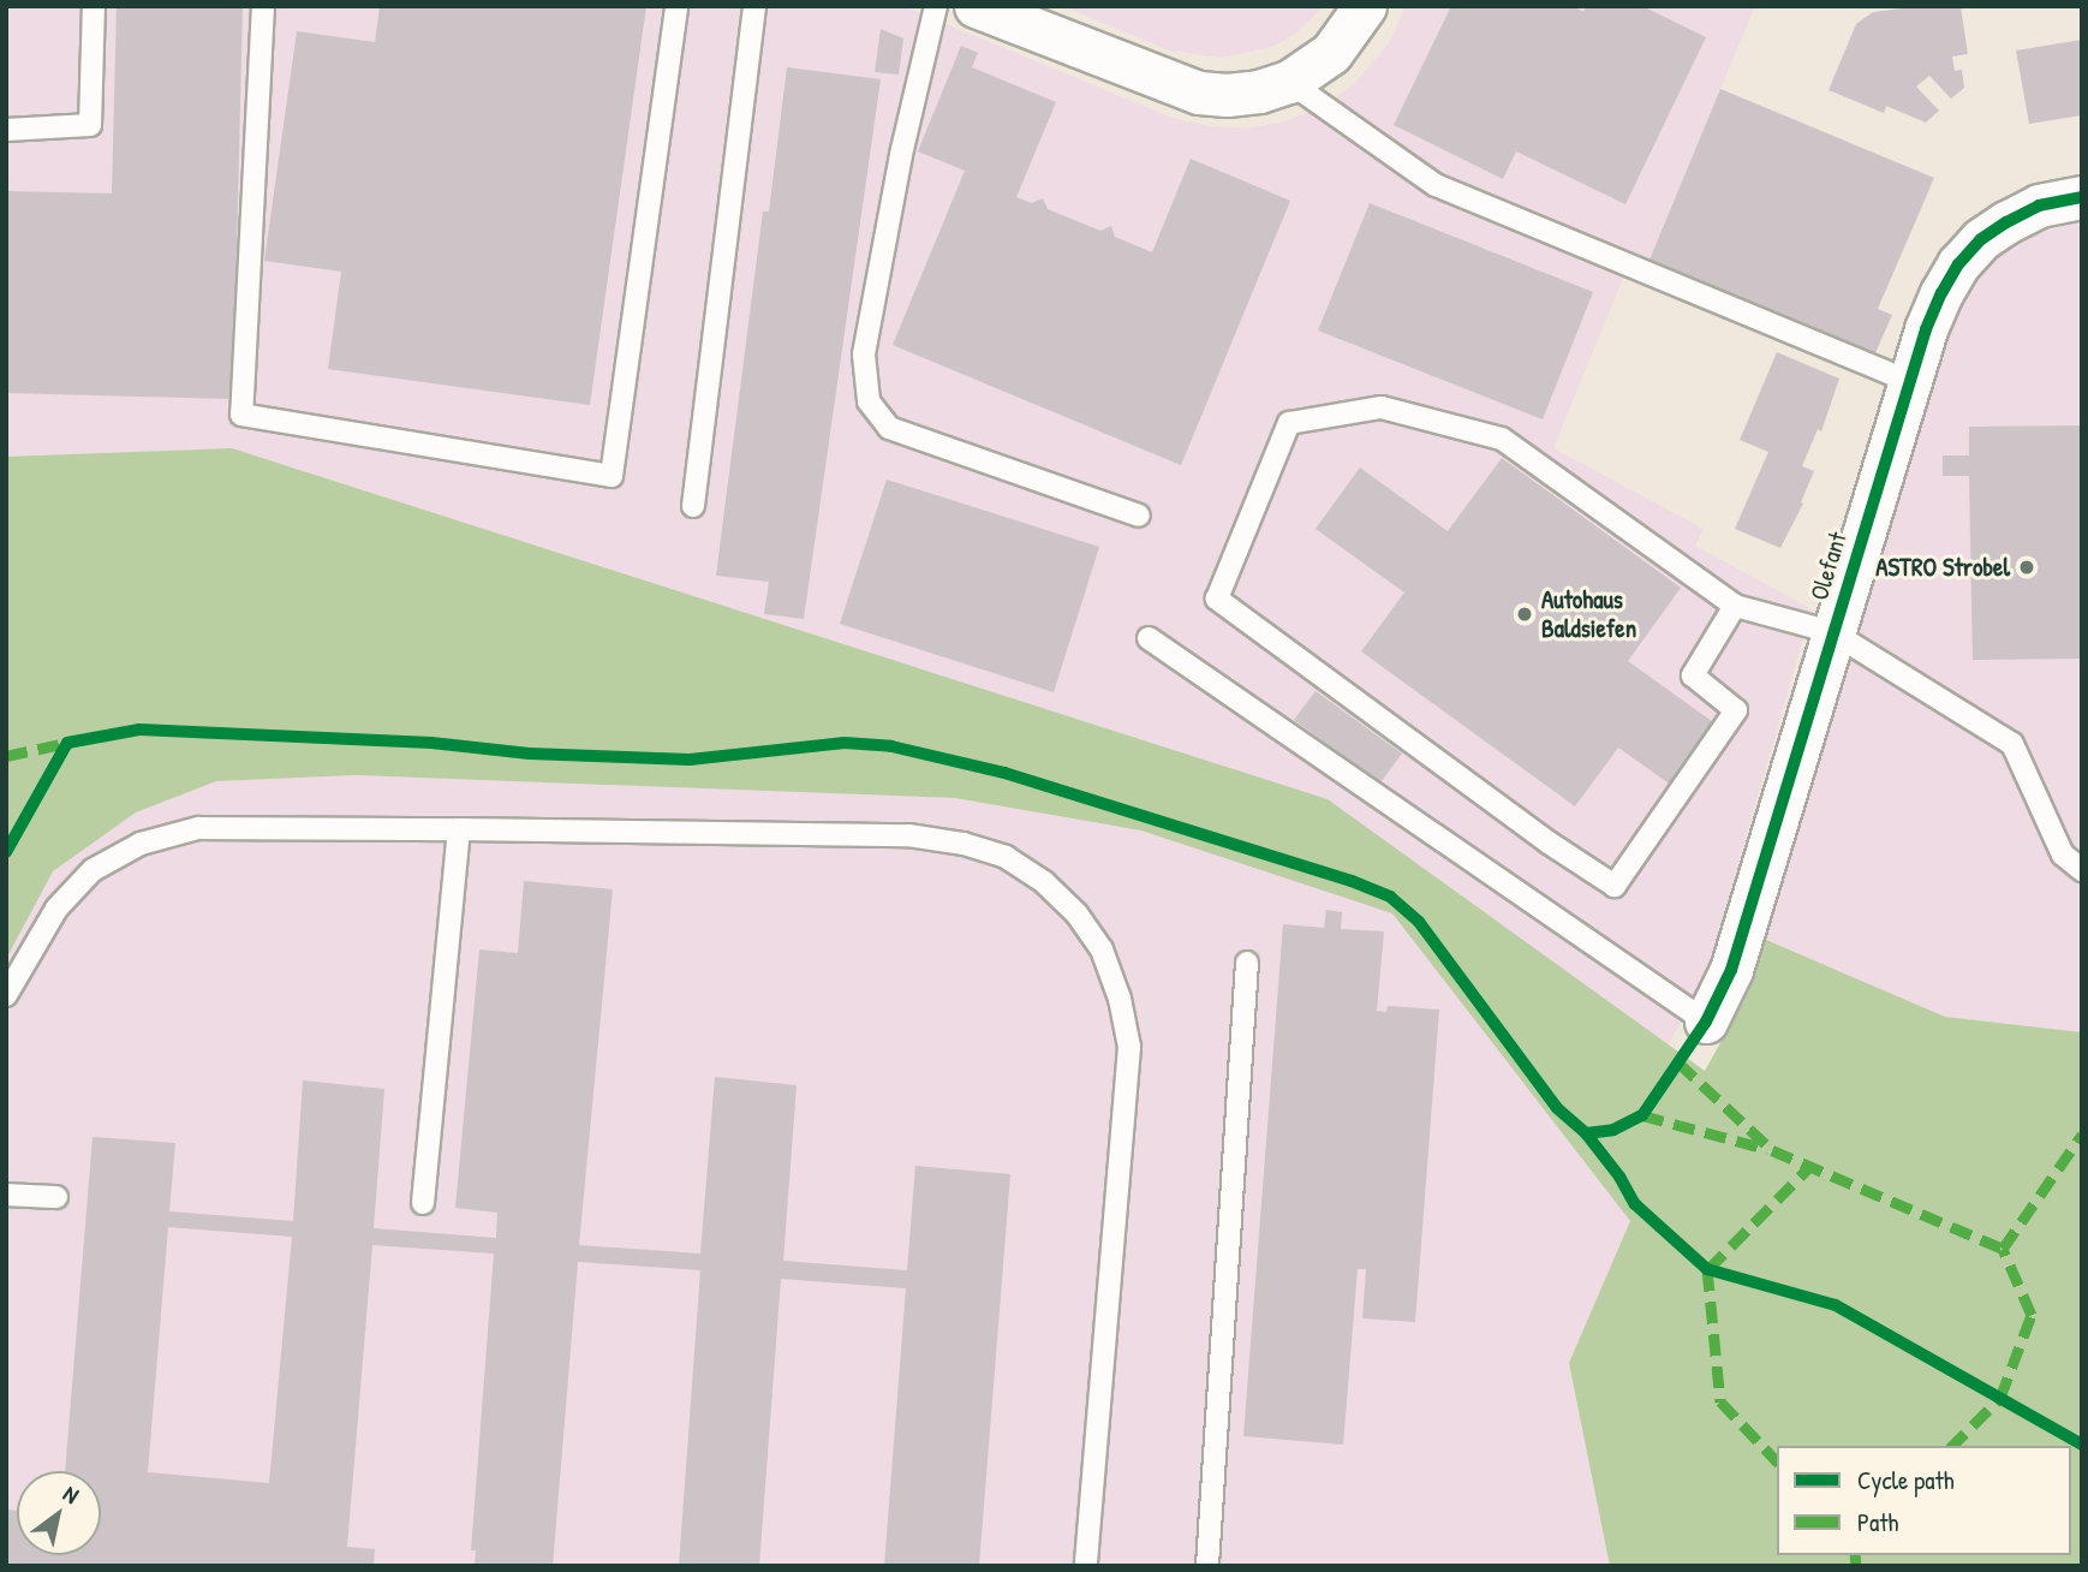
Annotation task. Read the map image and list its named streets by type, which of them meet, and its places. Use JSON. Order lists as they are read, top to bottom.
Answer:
{
  "streets": {
    "street": ["Olefant"]
  },
  "places": ["ASTRO Strobel", "Autohaus Baldsiefen"],
  "legend": ["Cycle path", "Path"],
  "north": "top right"
}
